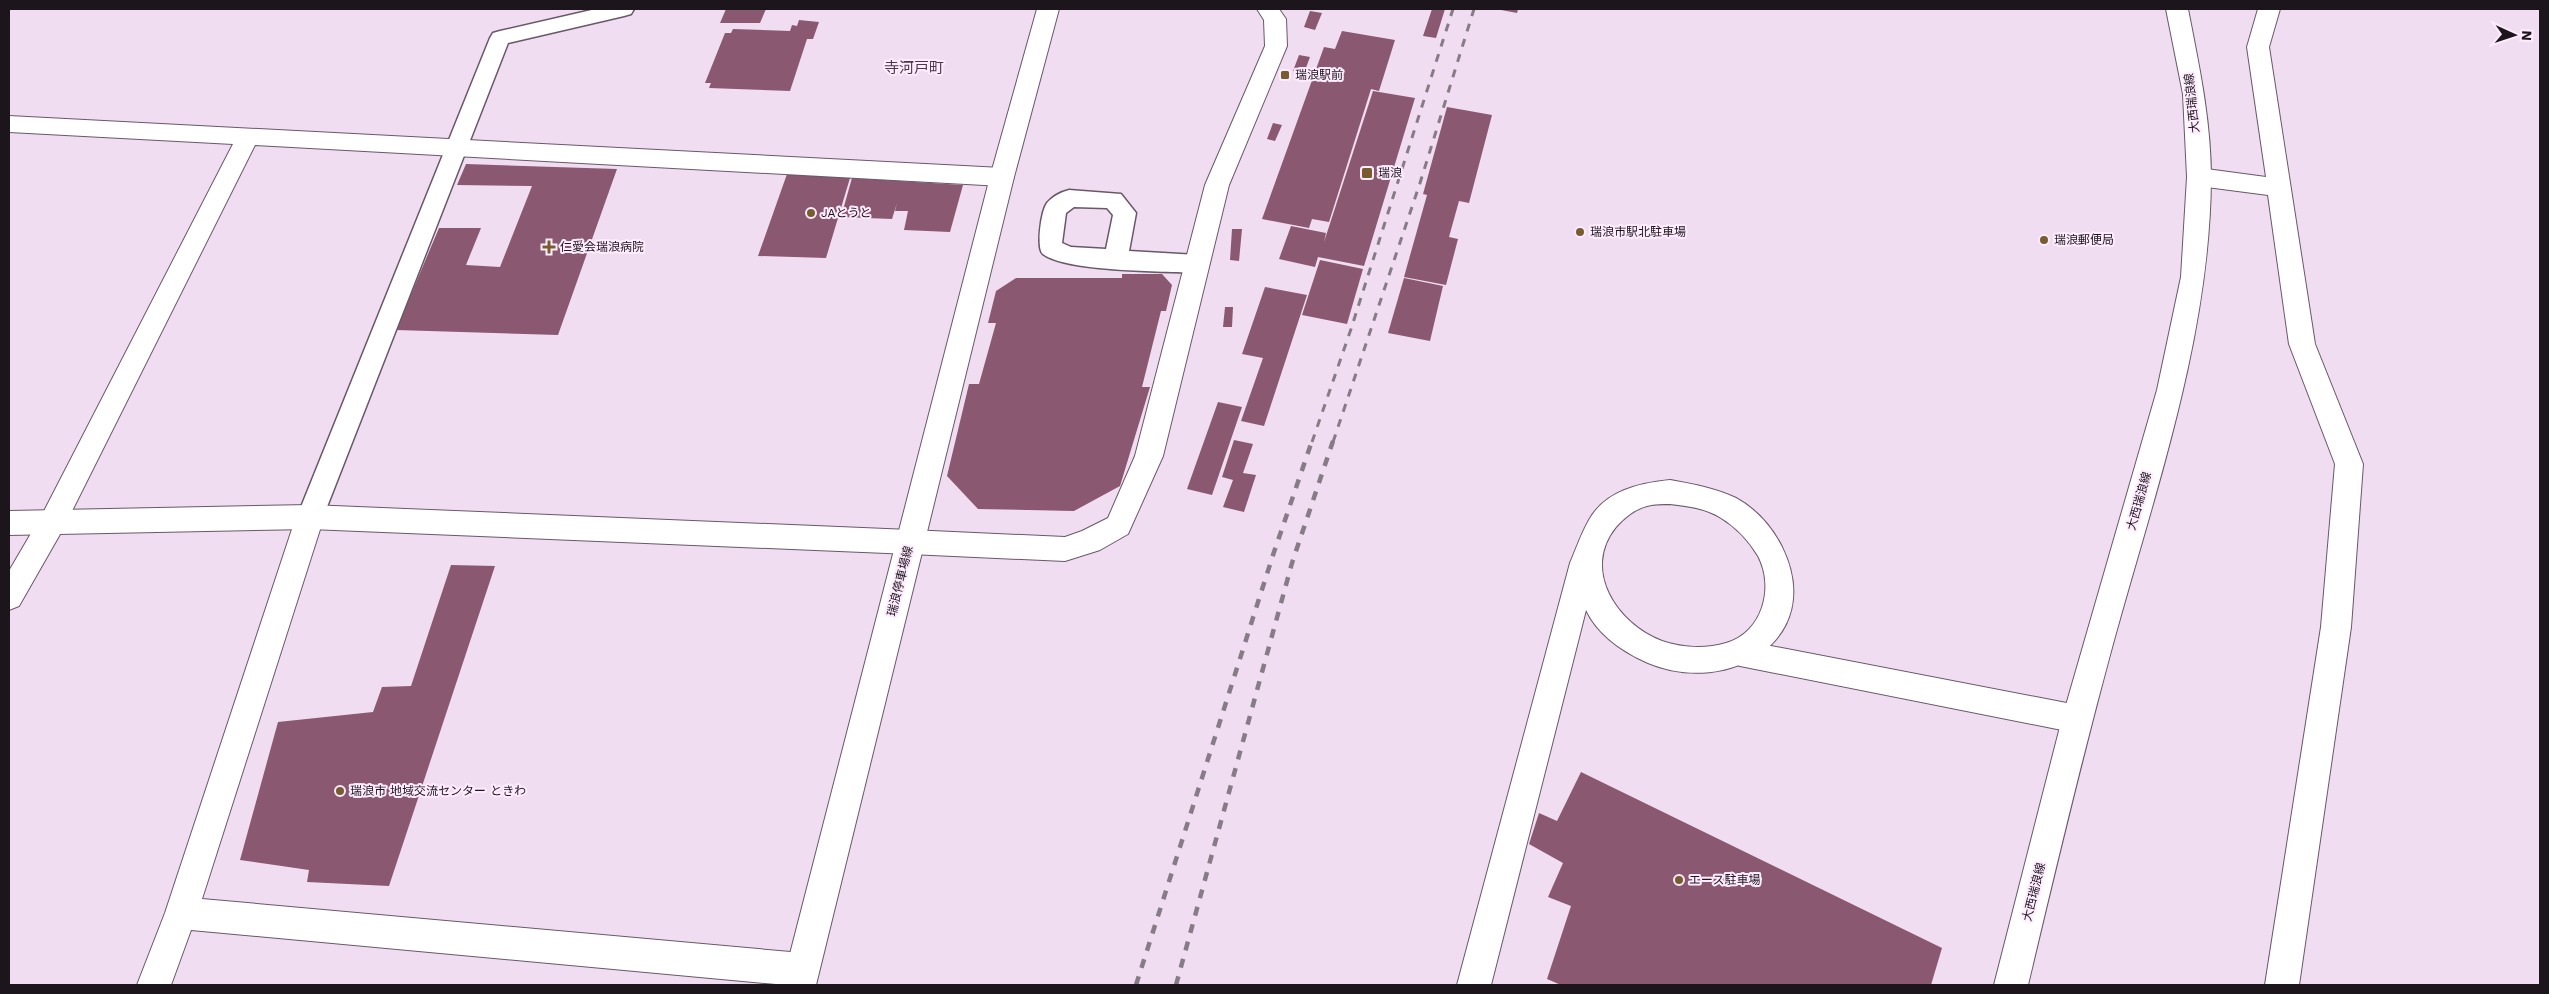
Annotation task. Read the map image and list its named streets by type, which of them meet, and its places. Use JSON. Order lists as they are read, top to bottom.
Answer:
{
  "streets": {
    "street": ["大西瑞浪線", "瑞浪停車場線"]
  },
  "districts": ["寺河戸町"],
  "places": {
    "transit": ["瑞浪駅前", "瑞浪"],
    "other": [
      "JAとうと",
      "瑞浪市駅北駐車場",
      "瑞浪郵便局",
      "瑞浪市 地域交流センター ときわ",
      "エース駐車場"
    ],
    "health": ["仁愛会瑞浪病院"]
  },
  "north": "right"
}
